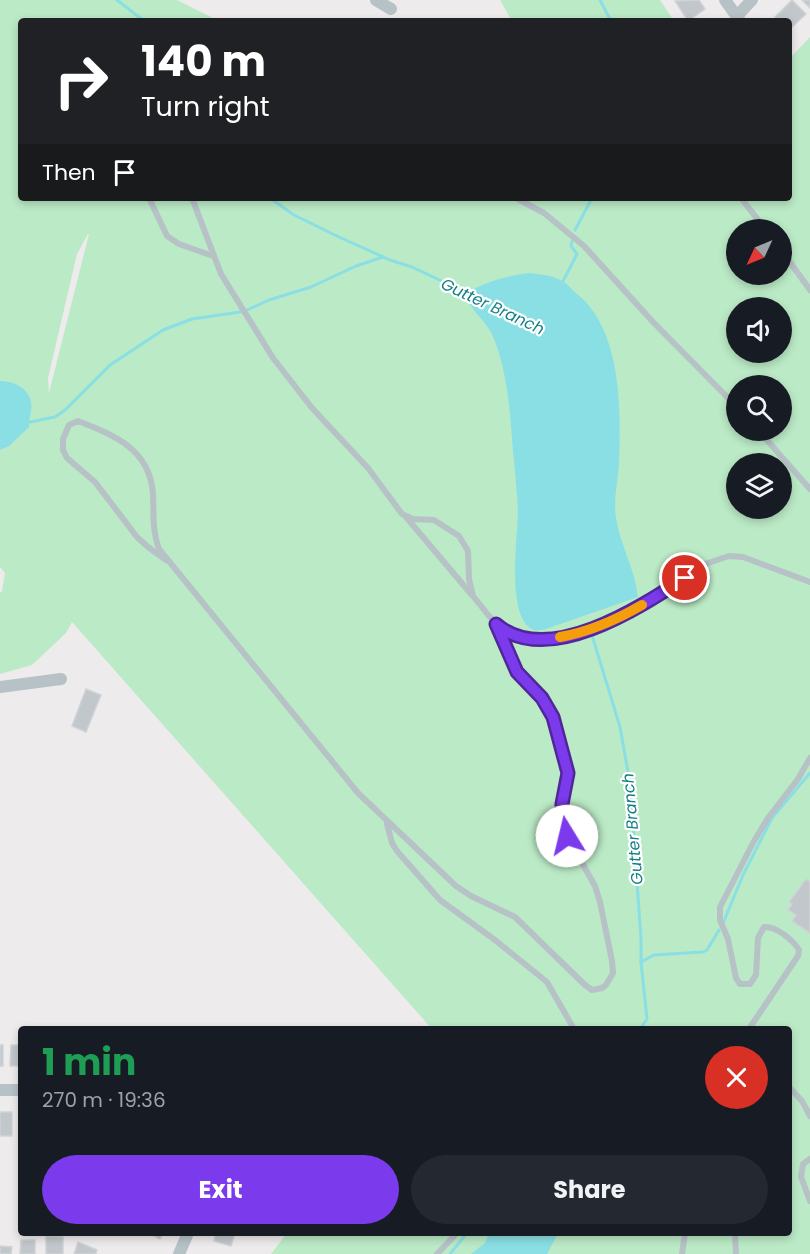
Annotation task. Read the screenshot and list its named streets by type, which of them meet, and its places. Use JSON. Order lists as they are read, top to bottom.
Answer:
{
  "water": ["Gutter Branch"],
  "north": "bottom left",
  "page": {
    "turn": ["140 m", "Turn right"],
    "then": "Then",
    "heading": ["1 min", "270 m · 19:36"],
    "buttons": ["Exit", "Share"]
  }
}
